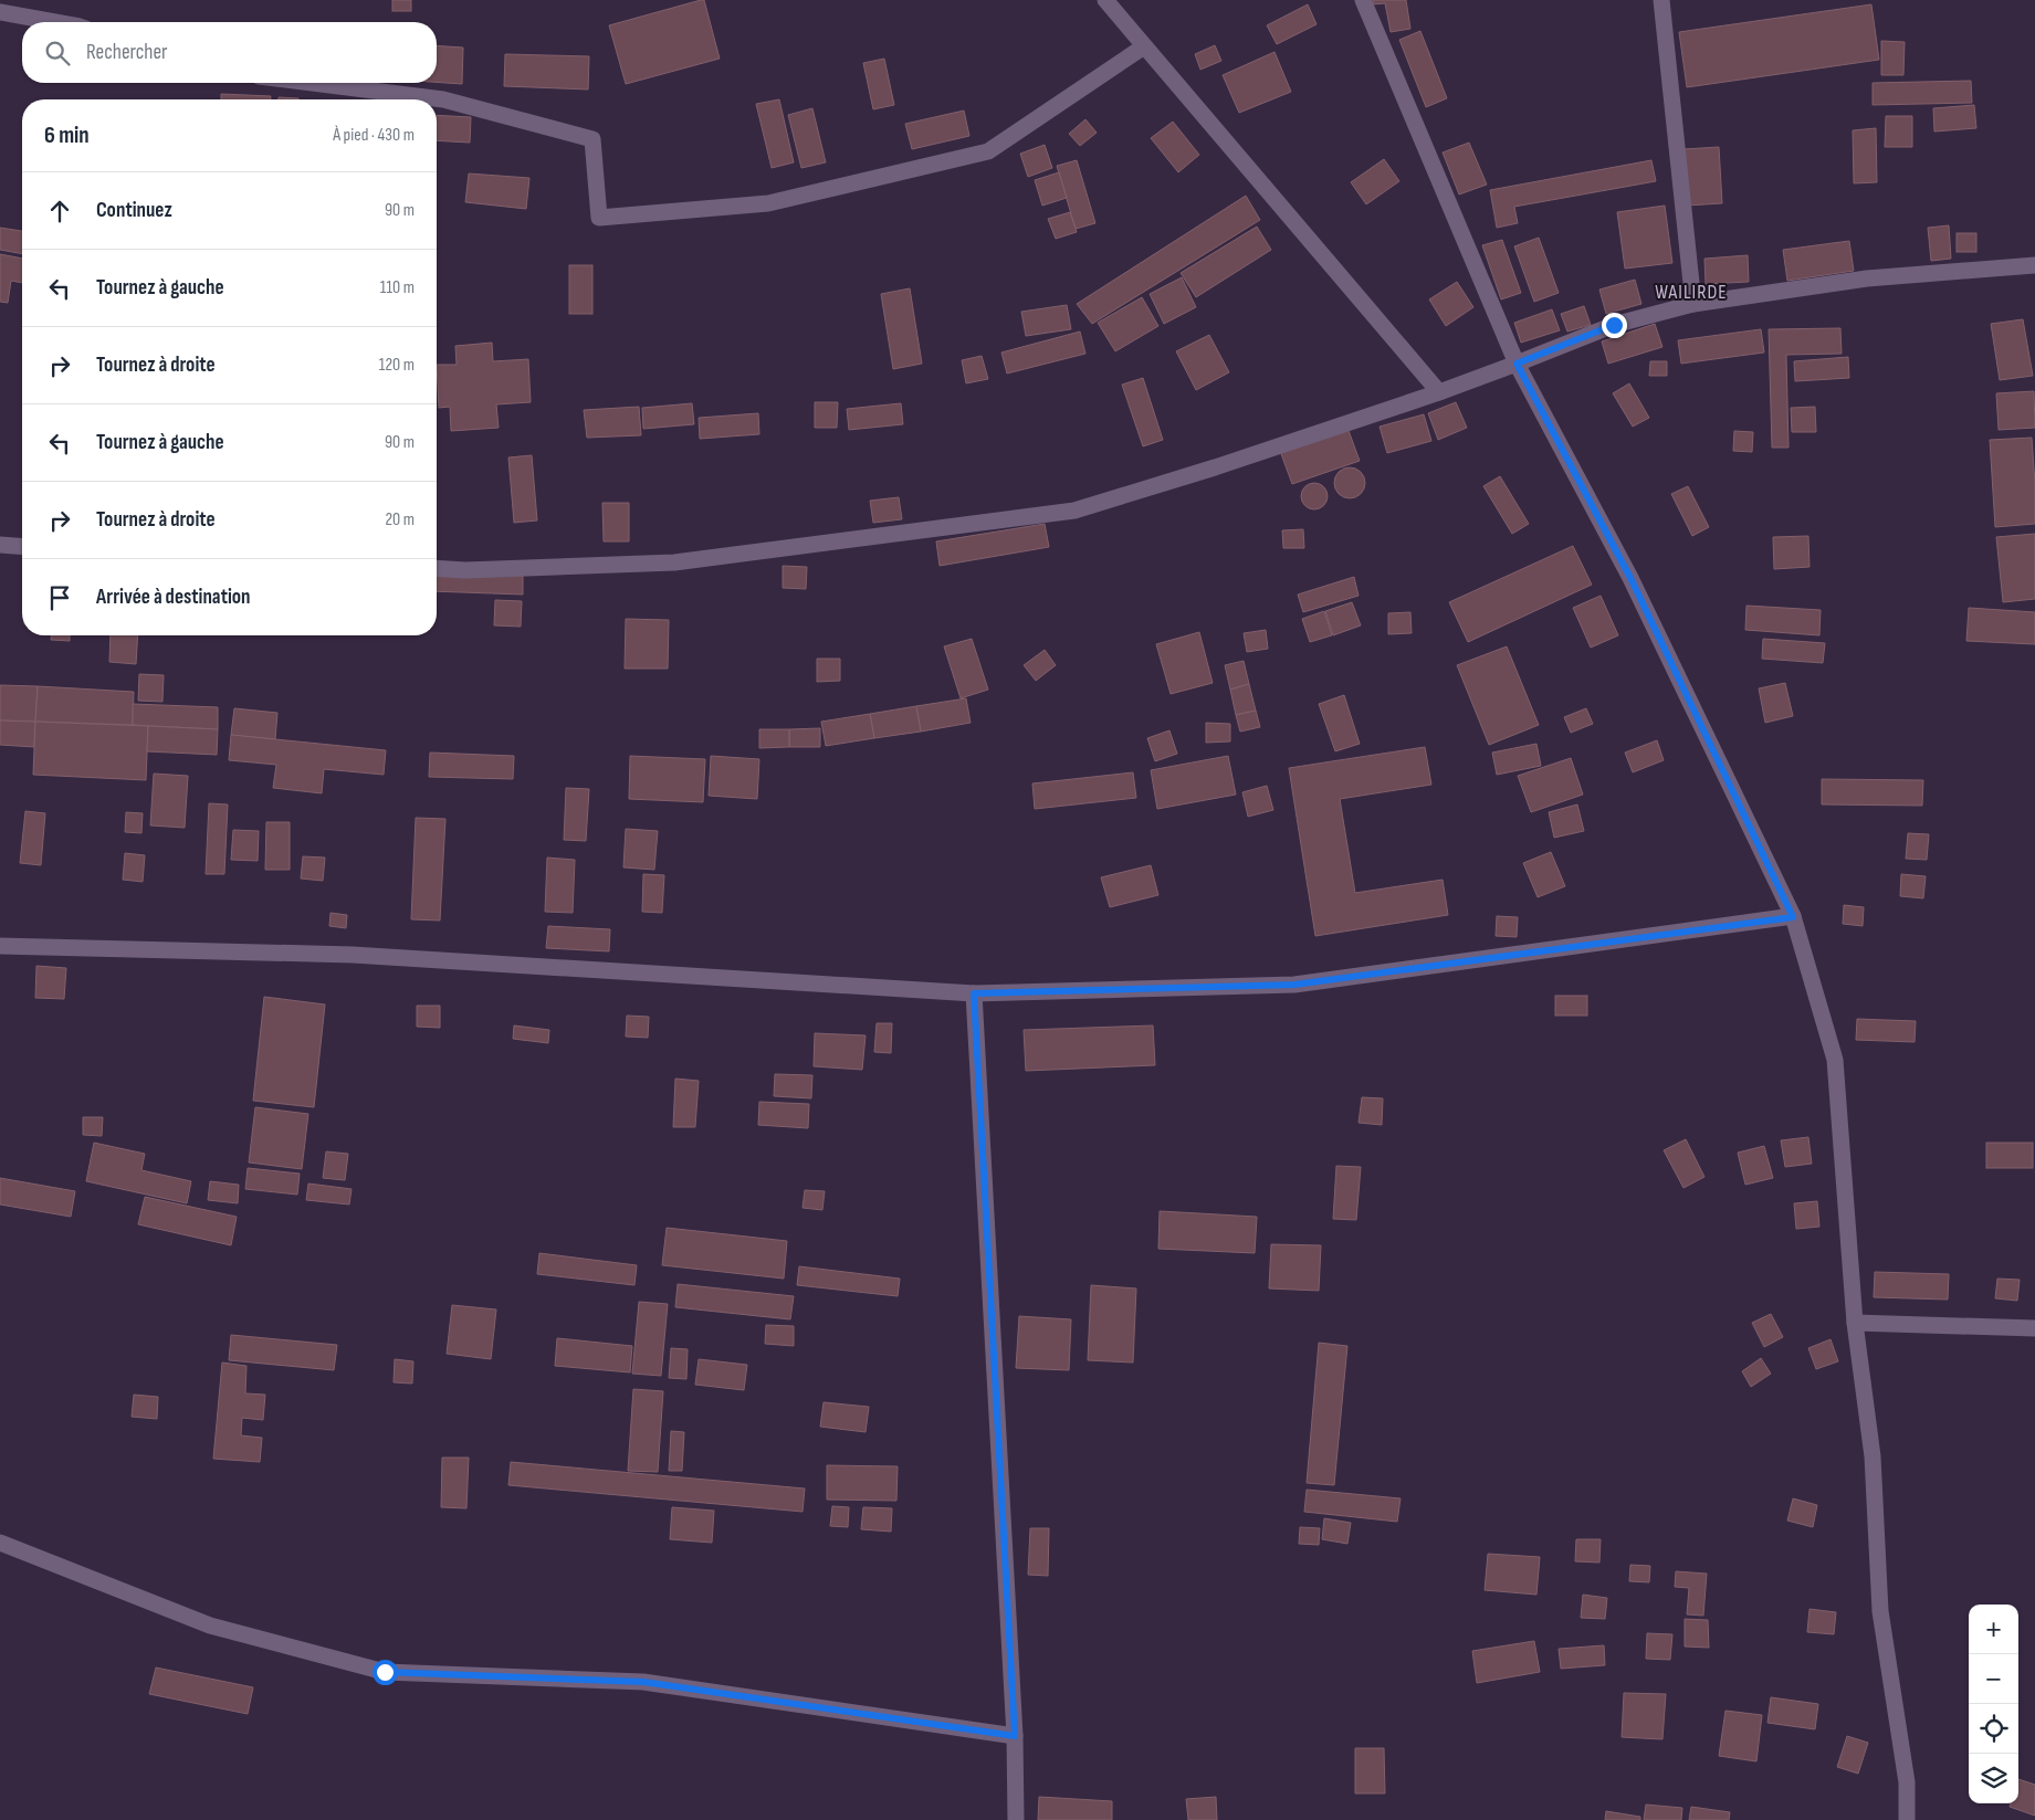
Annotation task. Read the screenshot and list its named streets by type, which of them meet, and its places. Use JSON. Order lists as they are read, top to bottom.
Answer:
{
  "districts": ["WAILIRDE"],
  "page": {
    "search": "Rechercher",
    "heading": ["6 min", "À pied · 430 m"],
    "list": [
      ["Continuez", "90 m"],
      ["Tournez à gauche", "110 m"],
      ["Tournez à droite", "120 m"],
      ["Tournez à gauche", "90 m"],
      ["Tournez à droite", "20 m"],
      "Arrivée à destination"
    ],
    "map_buttons": ["+", "−"]
  }
}
